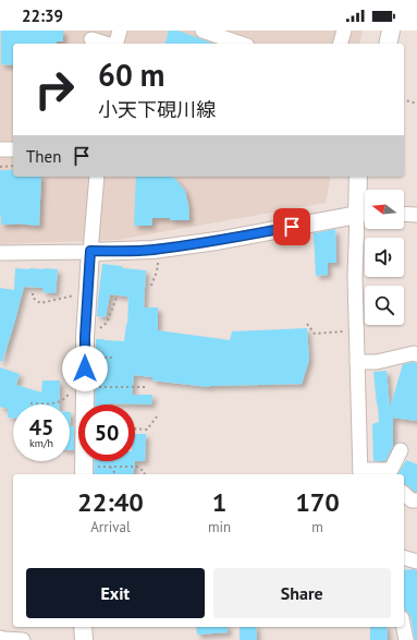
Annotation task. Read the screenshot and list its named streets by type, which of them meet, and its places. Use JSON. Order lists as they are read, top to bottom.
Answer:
{
  "north": "left",
  "page": {
    "status": "22:39",
    "turn": ["60 m", "小天下硯川線"],
    "then": "Then",
    "speed": "45 km/h",
    "limit": "50",
    "eta": [
      "22:40",
      "Arrival",
      "1",
      "min",
      "170",
      "m"
    ],
    "buttons": ["Exit", "Share"]
  }
}
